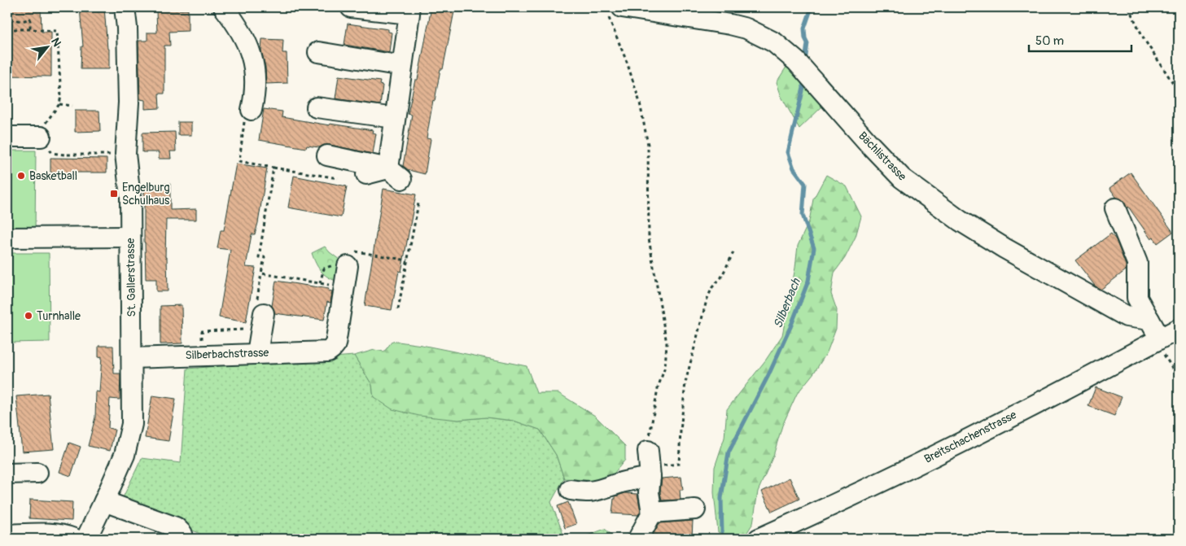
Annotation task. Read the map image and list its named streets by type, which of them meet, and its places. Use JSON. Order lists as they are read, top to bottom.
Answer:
{
  "streets": {
    "street": [
      "Bächlistrasse",
      "St. Gallerstrasse",
      "Silberbachstrasse",
      "Breitschachenstrasse"
    ]
  },
  "crossings": [
    ["St. Gallerstrasse", "Silberbachstrasse"]
  ],
  "water": ["Silberbach"],
  "places": {
    "other": ["Basketball", "Turnhalle"],
    "transit": ["Engelburg Schulhaus"]
  },
  "scale_bar": "50 m",
  "north": "top right"
}
